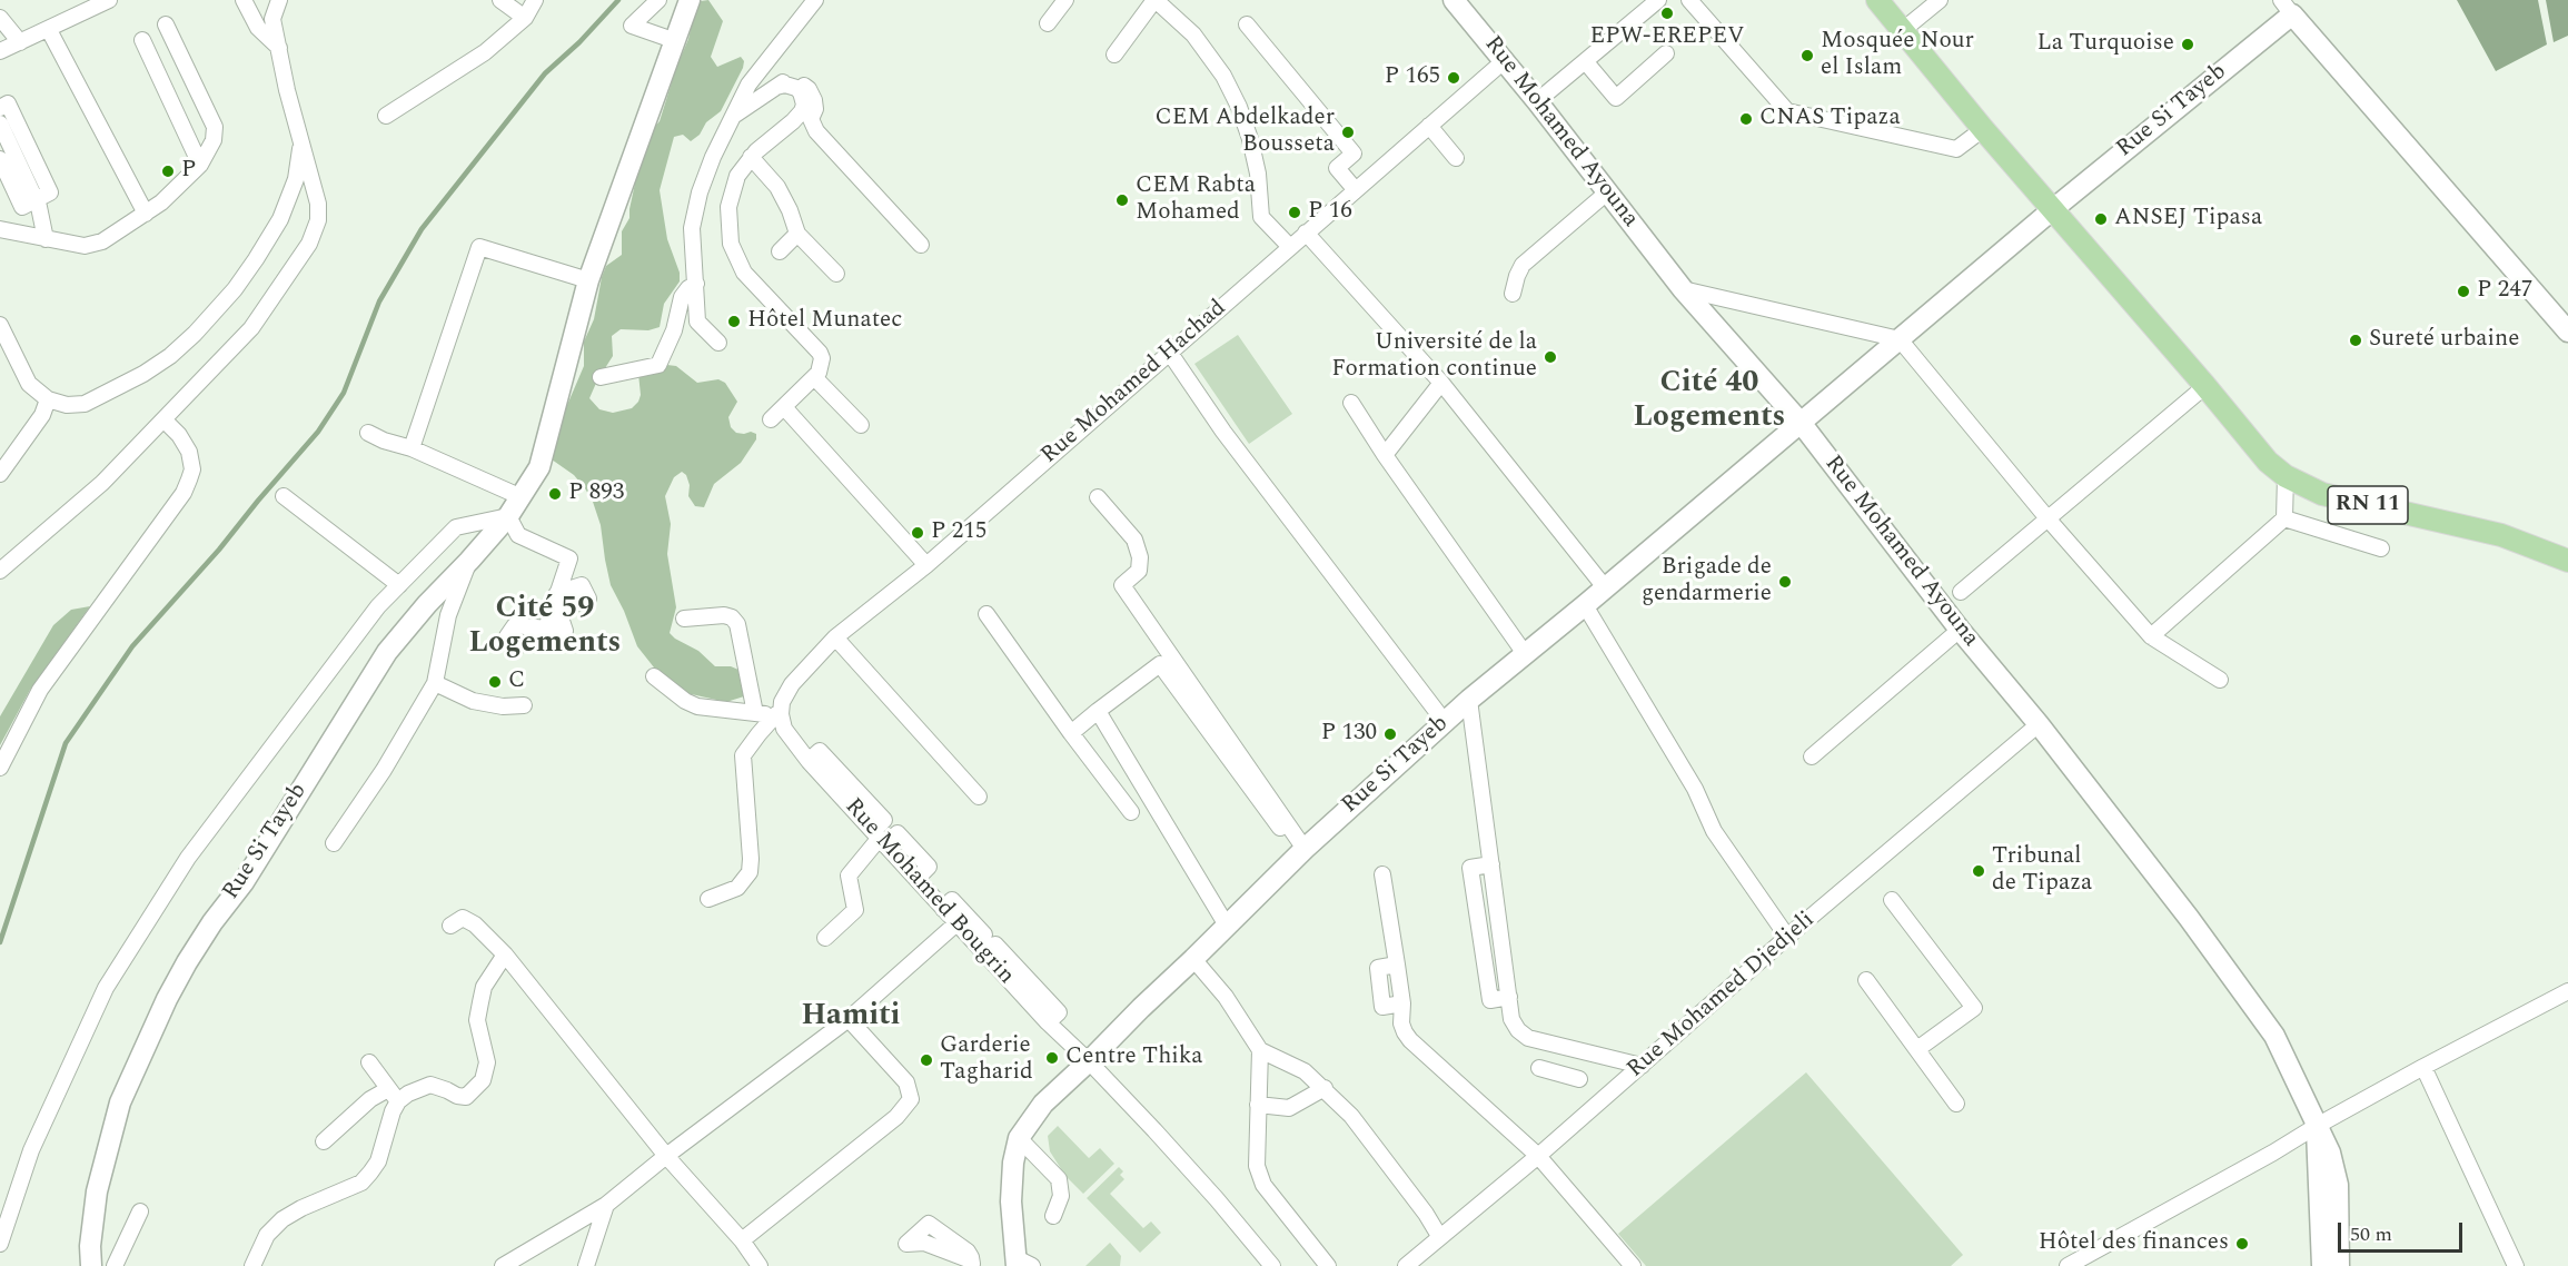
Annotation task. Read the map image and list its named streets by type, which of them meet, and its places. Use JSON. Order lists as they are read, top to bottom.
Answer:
{
  "streets": {
    "main road": ["Rue Si Tayeb", "Rue Mohamed Ayouna", "RN 11"],
    "street": ["Rue Mohamed Hachad", "Rue Mohamed Bougrin", "Rue Mohamed Djedjeli"]
  },
  "crossings": [
    ["Rue Si Tayeb", "Rue Mohamed Ayouna"],
    ["Rue Si Tayeb", "RN 11"],
    ["Rue Mohamed Ayouna", "Rue Mohamed Hachad"],
    ["Rue Mohamed Ayouna", "Rue Mohamed Djedjeli"]
  ],
  "districts": ["Cité 40 Logements", "Cité 59 Logements", "Hamiti"],
  "places": [
    "EPW-EREPEV",
    "La Turquoise",
    "Mosquée Nour el Islam",
    "P 165",
    "CNAS Tipaza",
    "CEM Abdelkader Bousseta",
    "P",
    "CEM Rabta Mohamed",
    "P 16",
    "ANSEJ Tipasa",
    "P 247",
    "Hôtel Munatec",
    "Sureté urbaine",
    "Université de la Formation continue",
    "P 893",
    "P 215",
    "Brigade de gendarmerie",
    "C",
    "P 130",
    "Tribunal de Tipaza",
    "Centre Thika",
    "Garderie Tagharid",
    "Hôtel des finances"
  ],
  "scale_bar": "50 m"
}
